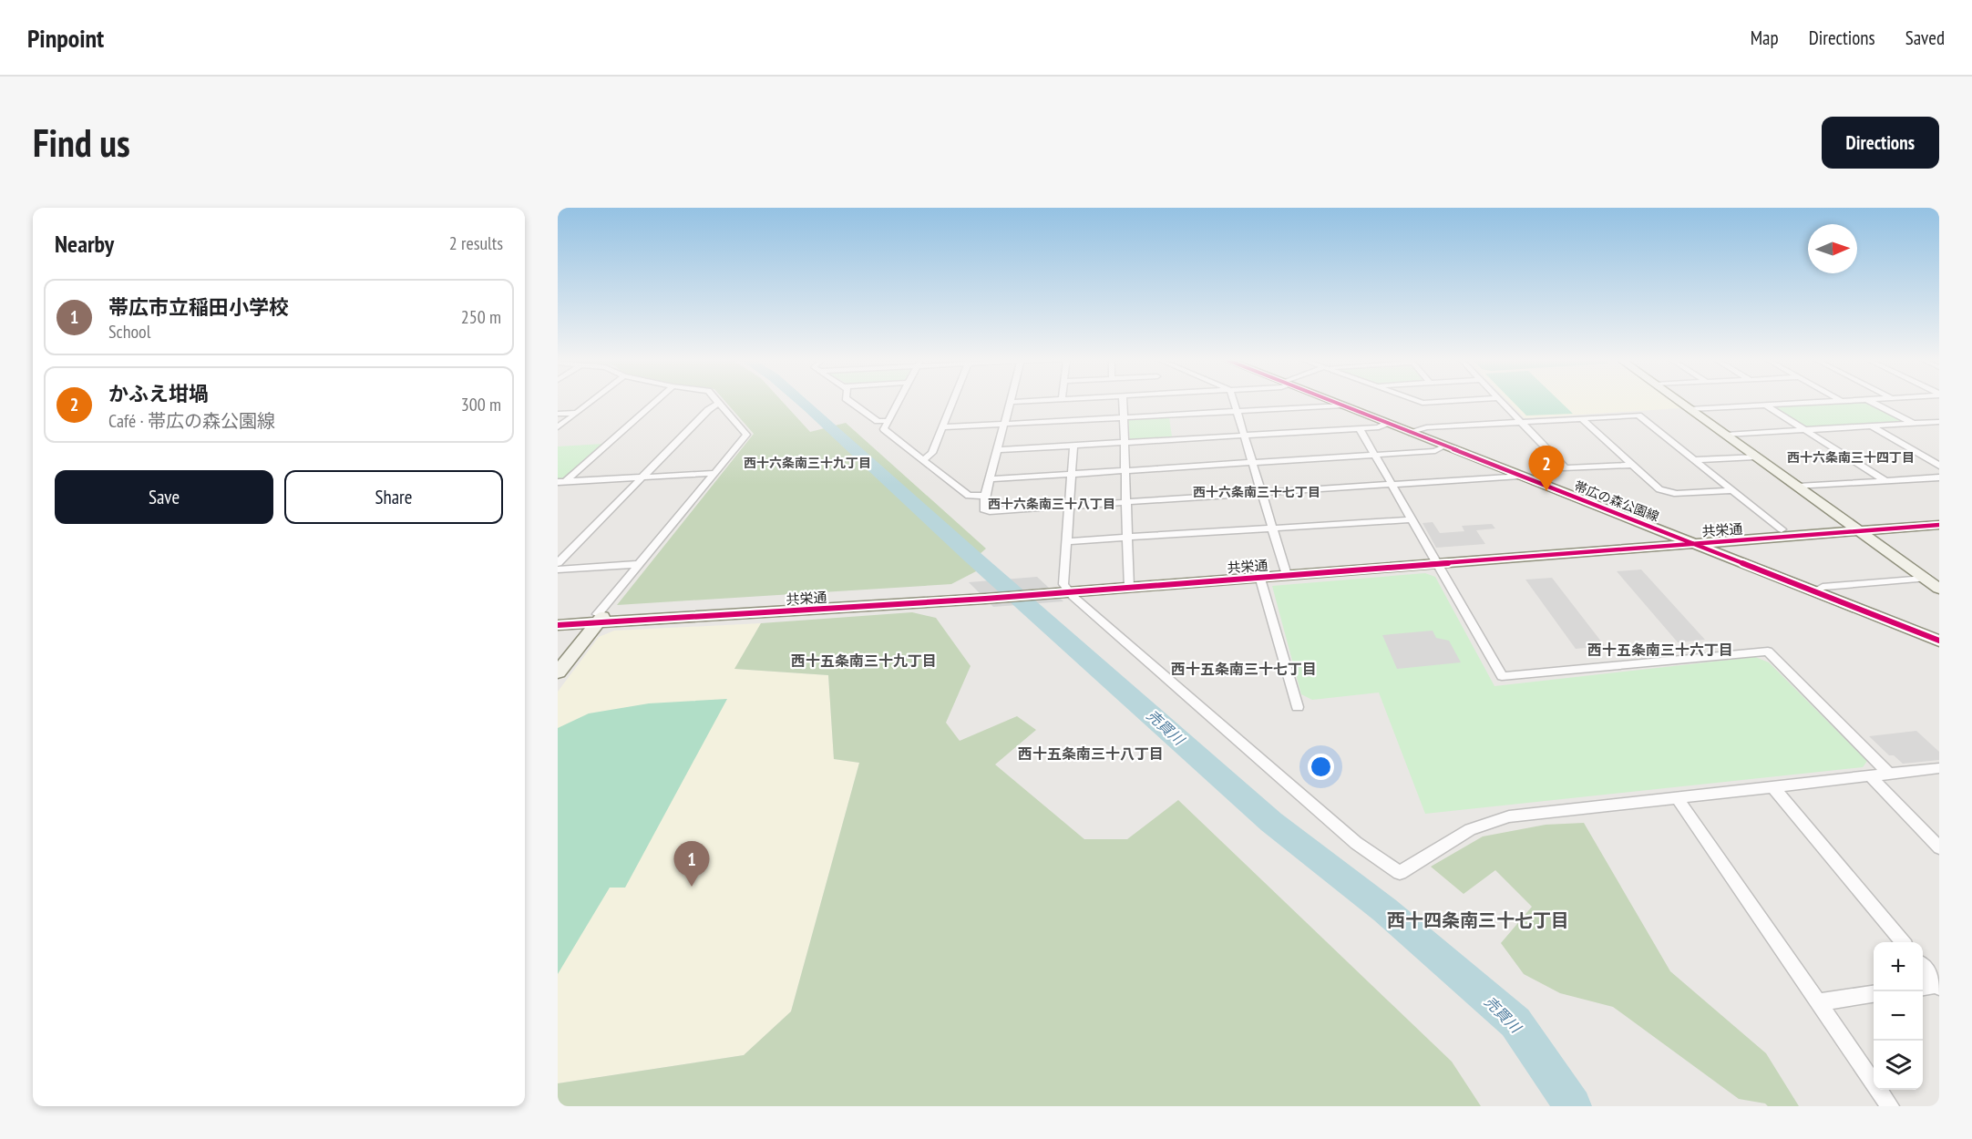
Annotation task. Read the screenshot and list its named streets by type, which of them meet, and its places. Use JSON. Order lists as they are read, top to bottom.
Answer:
{
  "streets": {
    "street": ["帯広の森公園線", "共栄通"]
  },
  "crossings": [
    ["帯広の森公園線", "共栄通"]
  ],
  "districts": [
    "西十六条南三十四丁目",
    "西十六条南三十九丁目",
    "西十六条南三十七丁目",
    "西十六条南三十八丁目",
    "西十五条南三十六丁目",
    "西十五条南三十九丁目",
    "西十五条南三十七丁目",
    "西十五条南三十八丁目",
    "西十四条南三十七丁目"
  ],
  "water": ["売買川"],
  "north": "right",
  "page": {
    "header": "Pinpoint",
    "nav": ["Map", "Directions", "Saved"],
    "buttons": [
      "Directions",
      ["Save", "Share"]
    ],
    "title": "Find us",
    "heading": ["Nearby", "2 results"],
    "list": [
      {
        "mark": "1",
        "name": "帯広市立稲田小学校",
        "note": "School",
        "value": "250 m"
      },
      {
        "mark": "2",
        "name": "かふえ坩堝",
        "note": "Café · 帯広の森公園線",
        "value": "300 m"
      }
    ],
    "pins": ["2", "1"],
    "map_buttons": ["+", "−"]
  }
}
